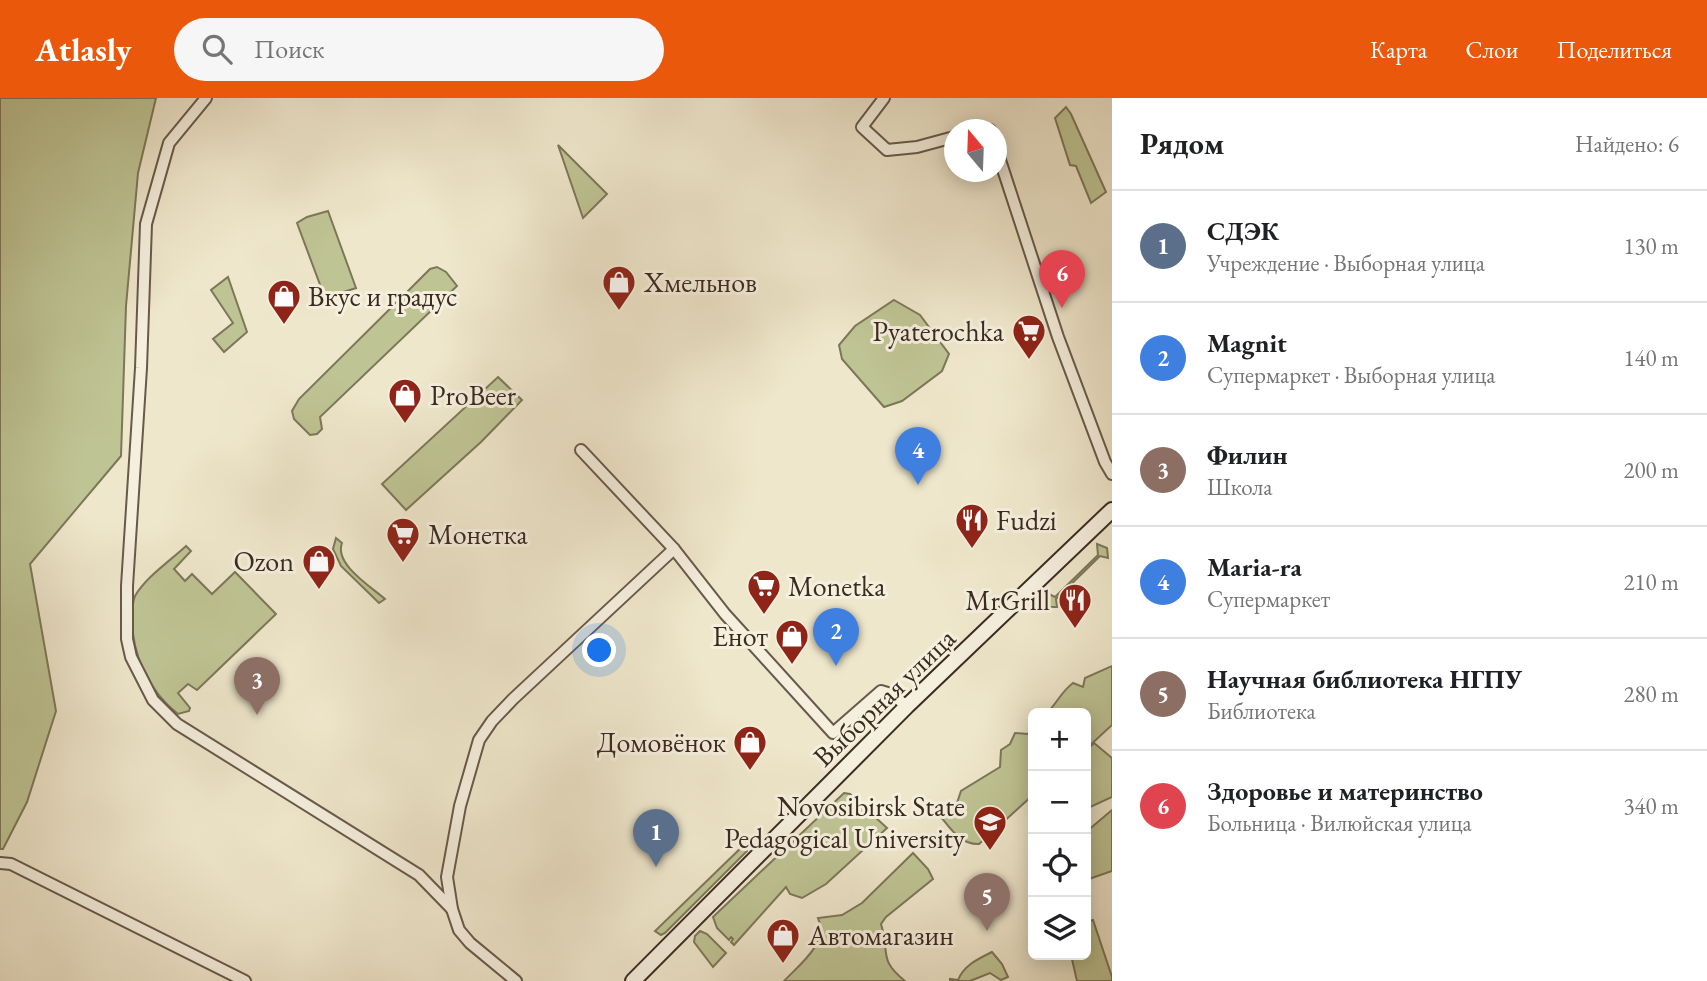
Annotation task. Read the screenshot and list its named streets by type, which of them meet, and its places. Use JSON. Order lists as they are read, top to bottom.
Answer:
{
  "streets": {
    "main road": ["Выборная улица"]
  },
  "places": {
    "shop": [
      "Хмельнов",
      "Вкус и градус",
      "ProBeer",
      "Ozon",
      "Енот",
      "Домовёнок",
      "Автомагазин"
    ],
    "supermarket": ["Pyaterochka", "Монетка", "Monetka"],
    "restaurant": ["Fudzi", "MrGrill"],
    "school or university": ["Novosibirsk State Pedagogical University"]
  },
  "north": "top",
  "page": {
    "header": "Atlasly",
    "search": "Поиск",
    "nav": ["Карта", "Слои", "Поделиться"],
    "heading": ["Рядом", "Найдено: 6"],
    "list": [
      {
        "mark": "1",
        "name": "СДЭК",
        "note": "Учреждение · Выборная улица",
        "value": "130 m"
      },
      {
        "mark": "2",
        "name": "Magnit",
        "note": "Супермаркет · Выборная улица",
        "value": "140 m"
      },
      {
        "mark": "3",
        "name": "Филин",
        "note": "Школа",
        "value": "200 m"
      },
      {
        "mark": "4",
        "name": "Maria-ra",
        "note": "Супермаркет",
        "value": "210 m"
      },
      {
        "mark": "5",
        "name": "Научная библиотека НГПУ",
        "note": "Библиотека",
        "value": "280 m"
      },
      {
        "mark": "6",
        "name": "Здоровье и материнство",
        "note": "Больница · Вилюйская улица",
        "value": "340 m"
      }
    ],
    "pins": [
      "6",
      "4",
      "2",
      "3",
      "1",
      "5"
    ],
    "map_buttons": ["+", "−"]
  }
}
